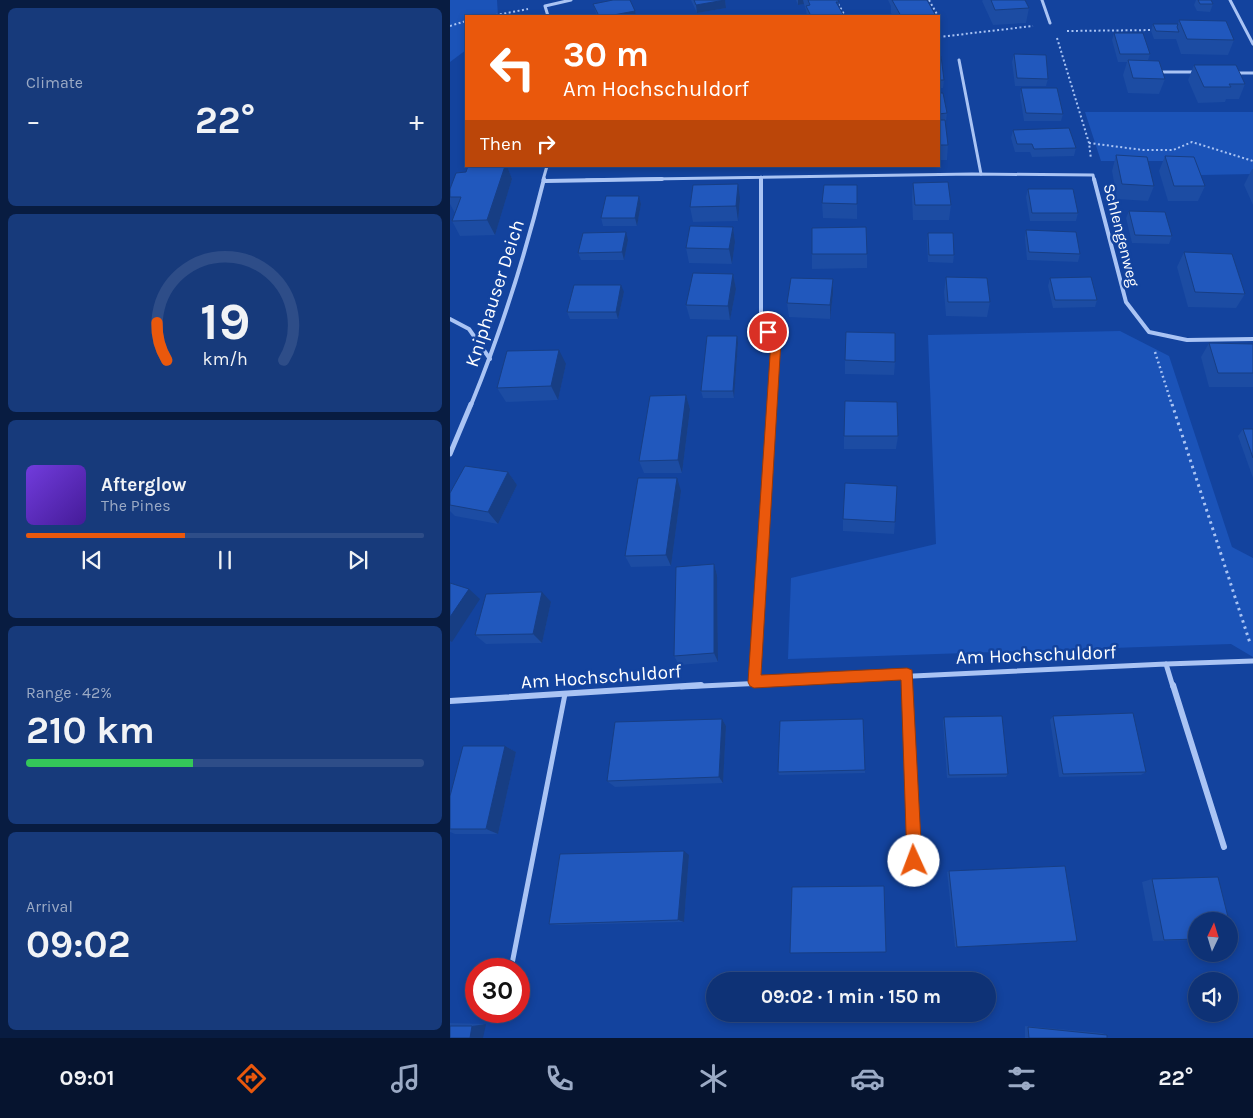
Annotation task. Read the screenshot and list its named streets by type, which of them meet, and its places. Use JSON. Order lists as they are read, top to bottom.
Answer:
{
  "streets": {
    "street": ["Schlengenweg", "Kniphauser Deich", "Am Hochschuldorf"]
  },
  "crossings": [
    ["Schlengenweg", "Kniphauser Deich"]
  ],
  "north": "top",
  "page": {
    "tile": [
      "Climate",
      ["Range · 42%", "210 km"],
      ["Arrival", "09:02"]
    ],
    "turn": ["30 m", "Am Hochschuldorf"],
    "heat": ["−", "22°", "+"],
    "then": "Then",
    "song": ["Afterglow", "The Pines"],
    "limit": "30",
    "trip": "09:02 · 1 min · 150 m",
    "tabs": ["09:01", "22°"],
    "gauge": ["19", "km/h"]
  }
}
